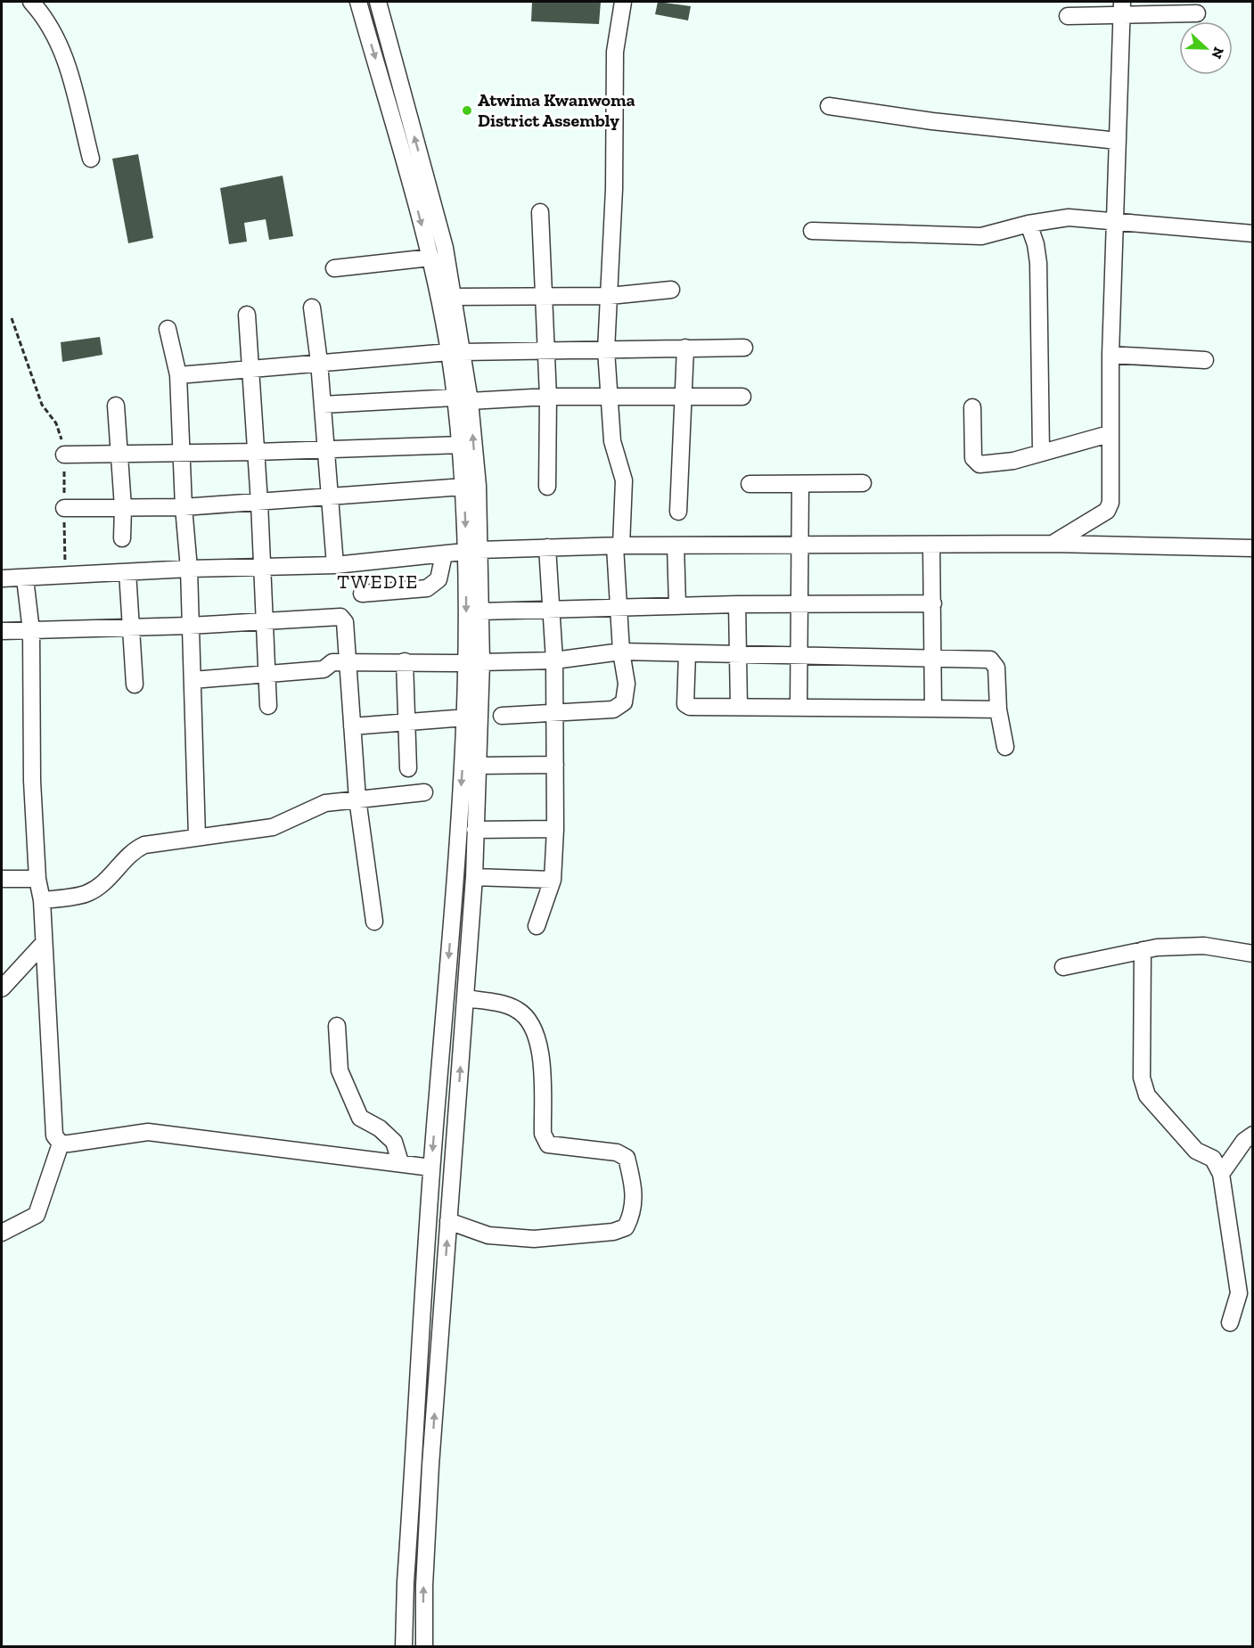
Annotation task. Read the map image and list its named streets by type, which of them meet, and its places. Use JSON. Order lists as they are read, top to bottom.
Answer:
{
  "districts": ["TWEDIE"],
  "places": ["Atwima Kwanwoma District Assembly"],
  "north": "right"
}
